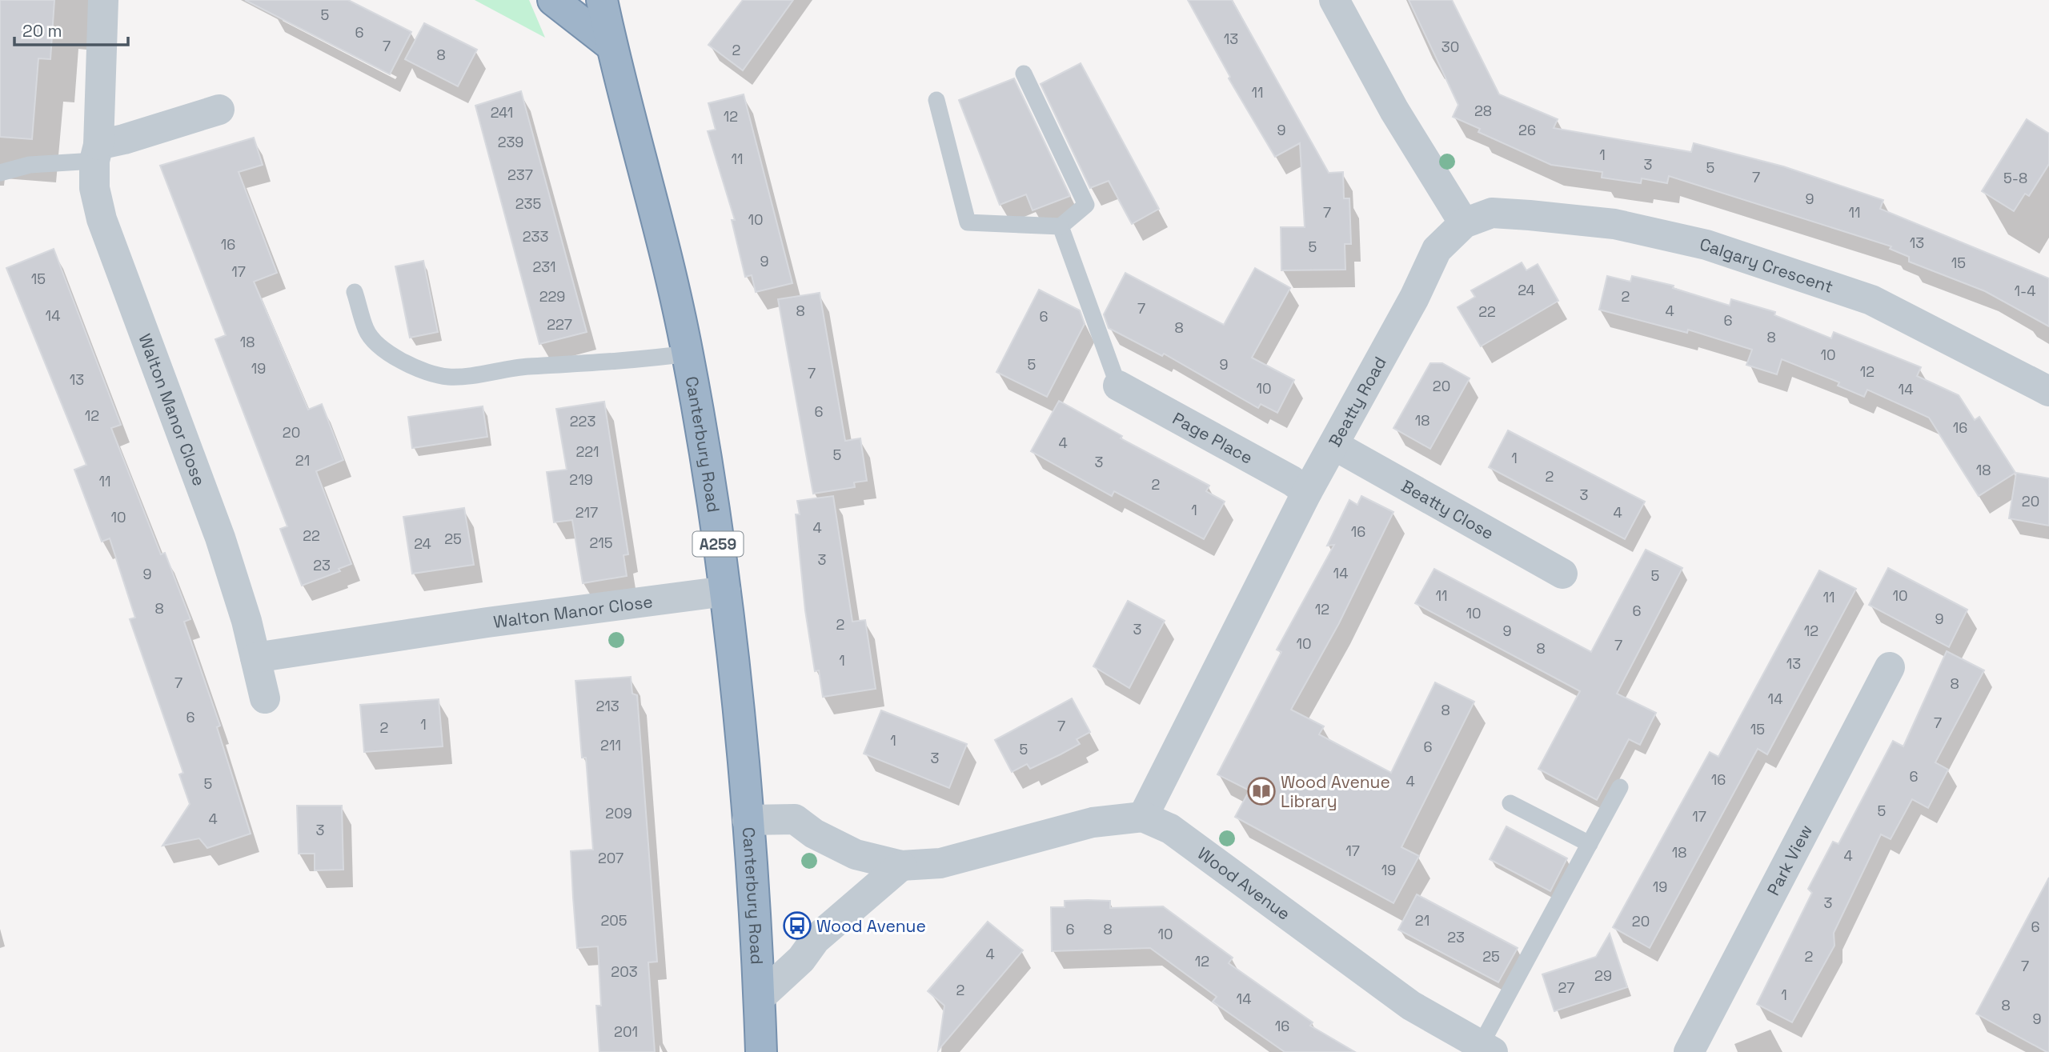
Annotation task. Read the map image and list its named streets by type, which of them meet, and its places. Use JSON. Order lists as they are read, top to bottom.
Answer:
{
  "streets": {
    "highway": ["Canterbury Road", "A259"],
    "street": [
      "Calgary Crescent",
      "Beatty Road",
      "Walton Manor Close",
      "Page Place",
      "Beatty Close",
      "Park View",
      "Wood Avenue"
    ]
  },
  "crossings": [
    ["Calgary Crescent", "Beatty Road"],
    ["Beatty Road", "Page Place"],
    ["Beatty Road", "Beatty Close"],
    ["Beatty Road", "Wood Avenue"],
    ["Walton Manor Close", "Canterbury Road"]
  ],
  "places": {
    "library": ["Wood Avenue Library"],
    "bus stop": ["Wood Avenue"]
  },
  "house_numbers": [
    "5",
    "6",
    "13",
    "7",
    "30",
    "2",
    "8",
    "11",
    "28",
    "241",
    "12",
    "9",
    "26",
    "239",
    "1",
    "11",
    "3",
    "5",
    "237",
    "7",
    "5-8",
    "9",
    "235",
    "7",
    "11",
    "10",
    "233",
    "13",
    "16",
    "5",
    "9",
    "15",
    "231",
    "17",
    "15",
    "24",
    "1-4",
    "229",
    "2",
    "7",
    "8",
    "4",
    "22",
    "14",
    "6",
    "6",
    "227",
    "8",
    "8",
    "18",
    "10",
    "5",
    "9",
    "19",
    "12",
    "7",
    "13",
    "20",
    "10",
    "14",
    "6",
    "12",
    "18",
    "223",
    "16",
    "20",
    "4",
    "221",
    "5",
    "1",
    "21",
    "3",
    "18",
    "2",
    "219",
    "11",
    "2",
    "3",
    "20",
    "1",
    "217",
    "4",
    "10",
    "4",
    "16",
    "22",
    "25",
    "215",
    "24",
    "3",
    "23",
    "14",
    "9",
    "5",
    "11",
    "10",
    "11",
    "8",
    "12",
    "6",
    "10",
    "9",
    "2",
    "3",
    "9",
    "12",
    "10",
    "7",
    "8",
    "1",
    "13",
    "7",
    "8",
    "14",
    "213",
    "8",
    "6",
    "7",
    "1",
    "7",
    "2",
    "15",
    "1",
    "211",
    "6",
    "5",
    "3",
    "6",
    "16",
    "4",
    "5",
    "5",
    "209",
    "17",
    "4",
    "3",
    "17",
    "18",
    "4",
    "207",
    "19",
    "19",
    "3",
    "205",
    "21",
    "20",
    "6",
    "6",
    "8",
    "10",
    "23",
    "4",
    "25",
    "2",
    "12",
    "7",
    "203",
    "29",
    "27",
    "2",
    "1",
    "14",
    "8",
    "9",
    "16",
    "201"
  ],
  "scale_bar": "20 m"
}
